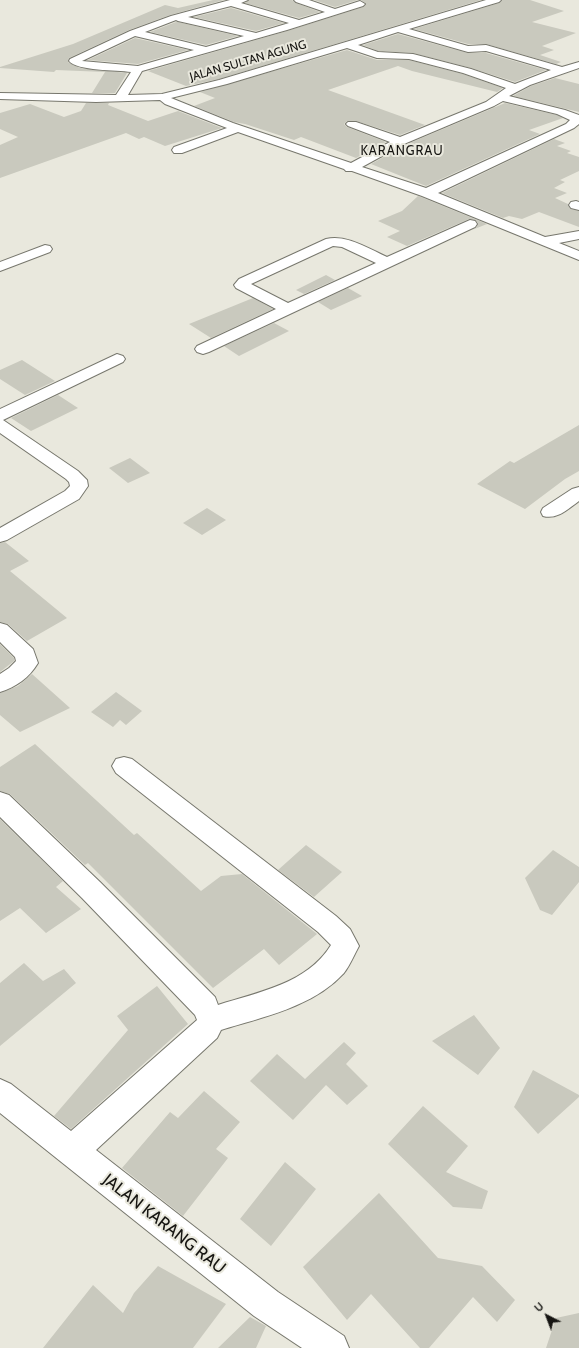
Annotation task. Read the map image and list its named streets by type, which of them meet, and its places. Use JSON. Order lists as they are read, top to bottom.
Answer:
{
  "streets": {
    "street": ["JALAN SULTAN AGUNG", "JALAN KARANG RAU"]
  },
  "districts": ["KARANGRAU"],
  "north": "top left"
}
